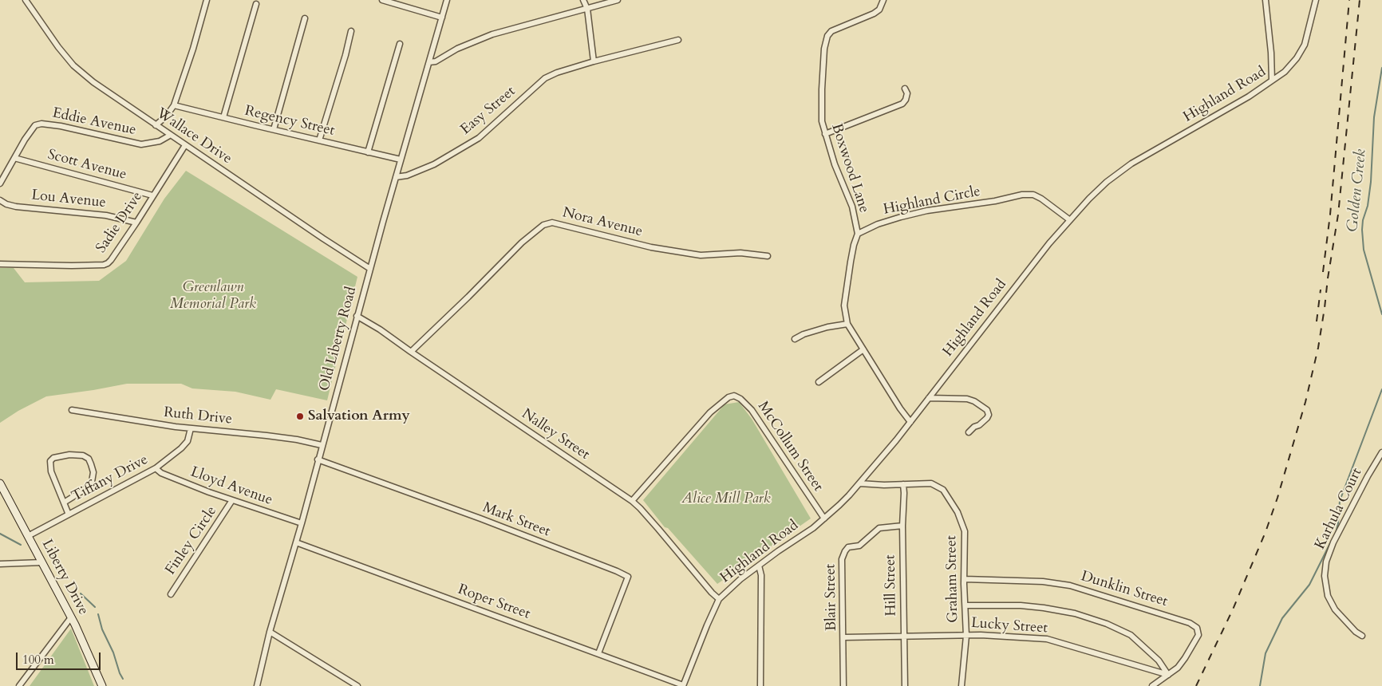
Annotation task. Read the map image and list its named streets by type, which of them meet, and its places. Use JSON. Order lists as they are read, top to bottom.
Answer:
{
  "streets": {
    "main road": ["Liberty Drive"],
    "street": [
      "Highland Road",
      "Easy Street",
      "Regency Street",
      "Eddie Avenue",
      "Wallace Drive",
      "Scott Avenue",
      "Boxwood Lane",
      "Lou Avenue",
      "Highland Circle",
      "Sadie Drive",
      "Nora Avenue",
      "Old Liberty Road",
      "Ruth Drive",
      "Nalley Street",
      "McCollum Street",
      "Tiffany Drive",
      "Lloyd Avenue",
      "Karhula Court",
      "Mark Street",
      "Finley Circle",
      "Graham Street",
      "Hill Street",
      "Dunklin Street",
      "Blair Street",
      "Roper Street",
      "Lucky Street"
    ]
  },
  "crossings": [
    ["Highland Road", "Highland Circle"],
    ["Highland Road", "Nalley Street"],
    ["Highland Road", "McCollum Street"],
    ["Highland Road", "Graham Street"],
    ["Highland Road", "Roper Street"],
    ["Easy Street", "Old Liberty Road"],
    ["Regency Street", "Old Liberty Road"],
    ["Eddie Avenue", "Wallace Drive"],
    ["Eddie Avenue", "Scott Avenue"],
    ["Wallace Drive", "Sadie Drive"],
    ["Wallace Drive", "Old Liberty Road"],
    ["Scott Avenue", "Sadie Drive"],
    ["Boxwood Lane", "Highland Circle"],
    ["Lou Avenue", "Sadie Drive"],
    ["Nora Avenue", "Nalley Street"],
    ["Old Liberty Road", "Ruth Drive"],
    ["Old Liberty Road", "Nalley Street"],
    ["Old Liberty Road", "Lloyd Avenue"],
    ["Old Liberty Road", "Mark Street"],
    ["Old Liberty Road", "Roper Street"],
    ["Ruth Drive", "Tiffany Drive"],
    ["Nalley Street", "McCollum Street"],
    ["Tiffany Drive", "Lloyd Avenue"],
    ["Tiffany Drive", "Liberty Drive"],
    ["Lloyd Avenue", "Finley Circle"],
    ["Mark Street", "Roper Street"],
    ["Graham Street", "Hill Street"],
    ["Graham Street", "Dunklin Street"],
    ["Graham Street", "Lucky Street"],
    ["Hill Street", "Blair Street"],
    ["Hill Street", "Lucky Street"],
    ["Dunklin Street", "Lucky Street"],
    ["Blair Street", "Lucky Street"]
  ],
  "water": ["Golden Creek"],
  "parks": ["Greenlawn Memorial Park", "Alice Mill Park"],
  "places": ["Salvation Army"],
  "scale_bar": "100 m"
}
